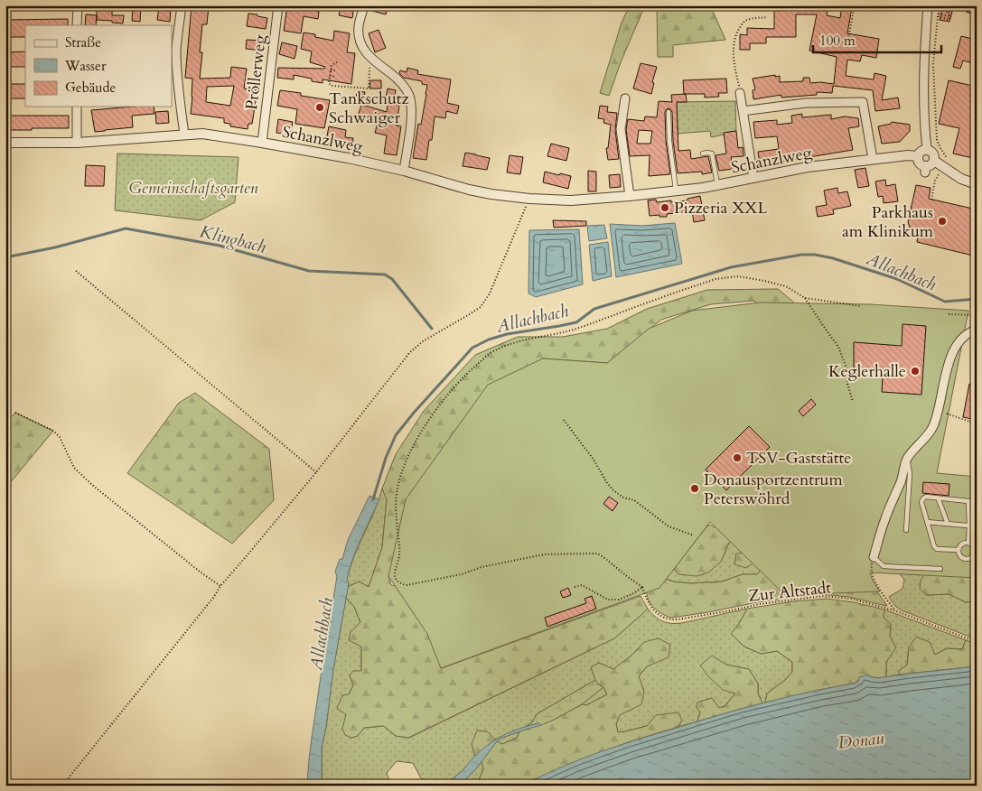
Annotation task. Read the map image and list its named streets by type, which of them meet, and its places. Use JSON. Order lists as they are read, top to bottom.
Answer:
{
  "streets": {
    "street": ["Pröllerweg", "Schanzlweg"],
    "path": ["Zur Altstadt"]
  },
  "crossings": [
    ["Pröllerweg", "Schanzlweg"]
  ],
  "water": ["Klingbach", "Allachbach", "Donau"],
  "parks": ["Gemeinschaftsgarten"],
  "places": [
    "Tankschutz Schwaiger",
    "Pizzeria XXL",
    "Parkhaus am Klinikum",
    "Keglerhalle",
    "TSV-Gaststätte",
    "Donausportzentrum Peterswöhrd"
  ],
  "legend": ["Straße", "Wasser", "Gebäude"],
  "scale_bar": "100 m"
}
